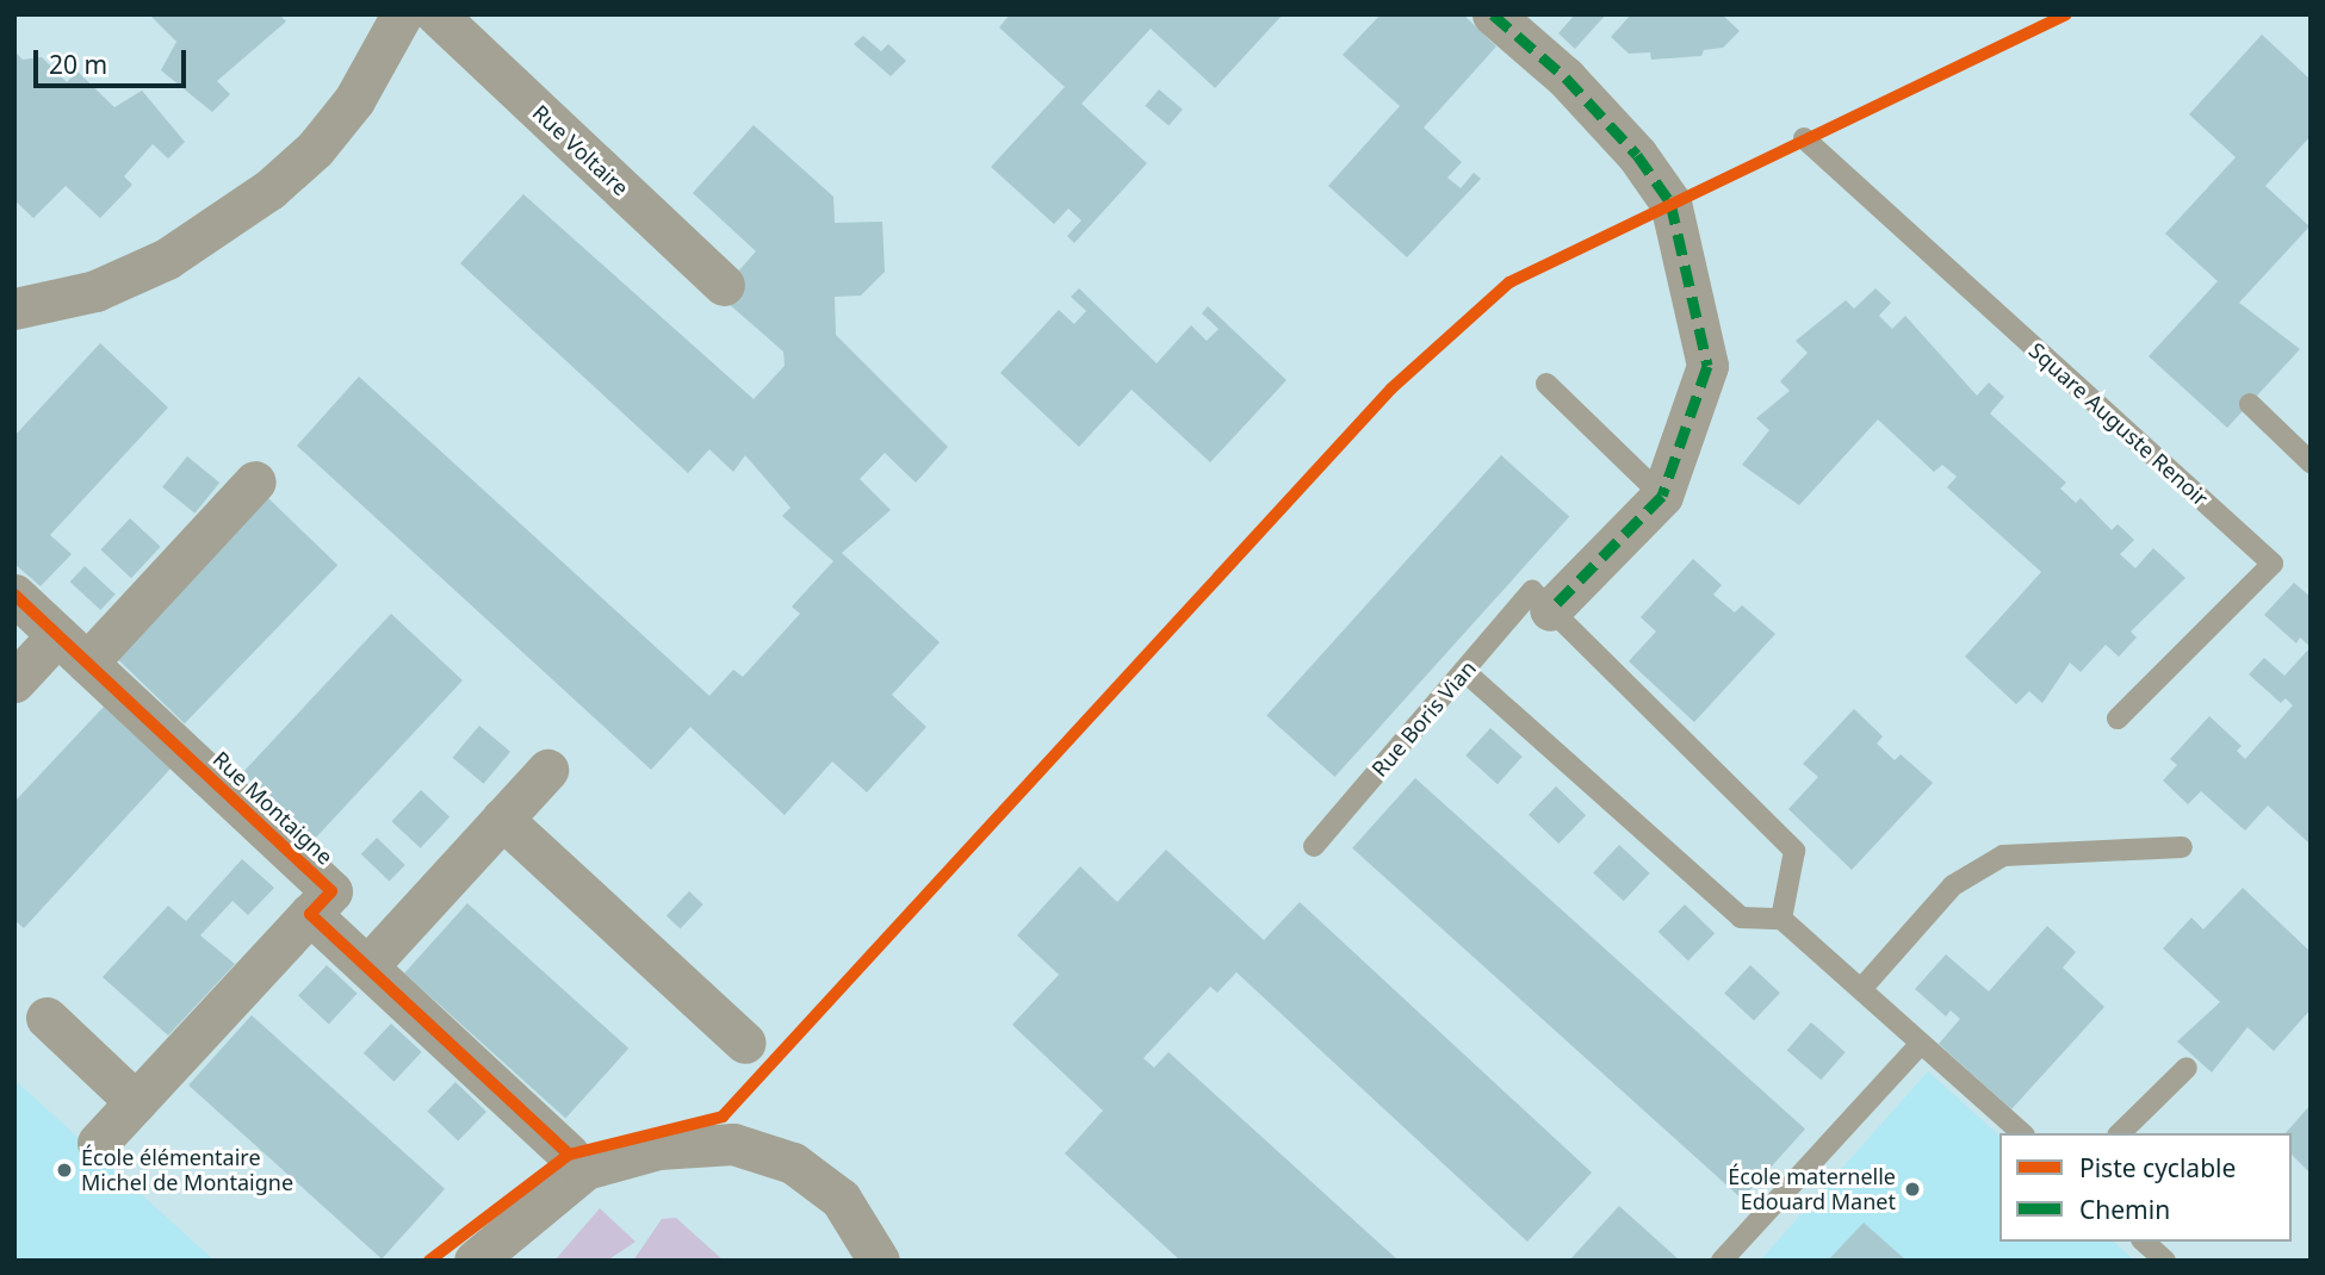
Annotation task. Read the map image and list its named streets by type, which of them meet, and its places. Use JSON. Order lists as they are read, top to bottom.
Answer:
{
  "streets": {
    "street": ["Rue Voltaire", "Rue Montaigne"],
    "lane": ["Square Auguste Renoir", "Rue Boris Vian"]
  },
  "places": ["École élémentaire Michel de Montaigne", "École maternelle Edouard Manet"],
  "legend": ["Piste cyclable", "Chemin"],
  "scale_bar": "20 m"
}
